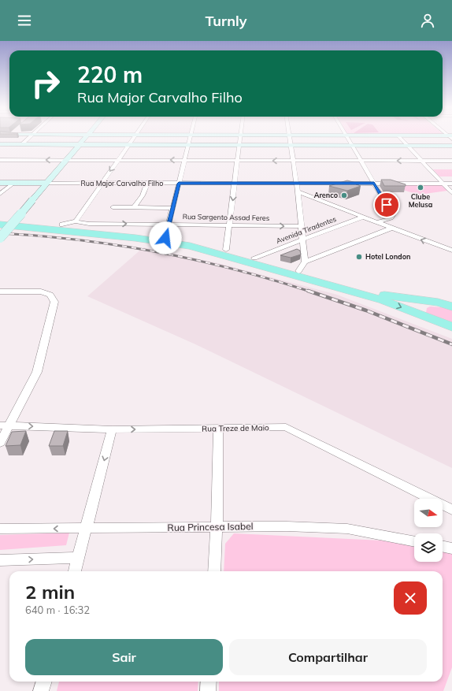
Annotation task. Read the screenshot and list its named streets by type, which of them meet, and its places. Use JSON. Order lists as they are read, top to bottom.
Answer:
{
  "streets": {
    "street": [
      "Rua Major Carvalho Filho",
      "Rua Sargento Assad Feres",
      "Avenida Tiradentes",
      "Rua Treze de Maio",
      "Rua Princesa Isabel"
    ]
  },
  "one_way": ["Rua Treze de Maio"],
  "places": ["Clube Melusa", "Arenco", "Hotel London"],
  "north": "right",
  "page": {
    "header": "Turnly",
    "turn": ["220 m", "Rua Major Carvalho Filho"],
    "heading": ["2 min", "640 m · 16:32"],
    "buttons": ["Sair", "Compartilhar"]
  }
}
